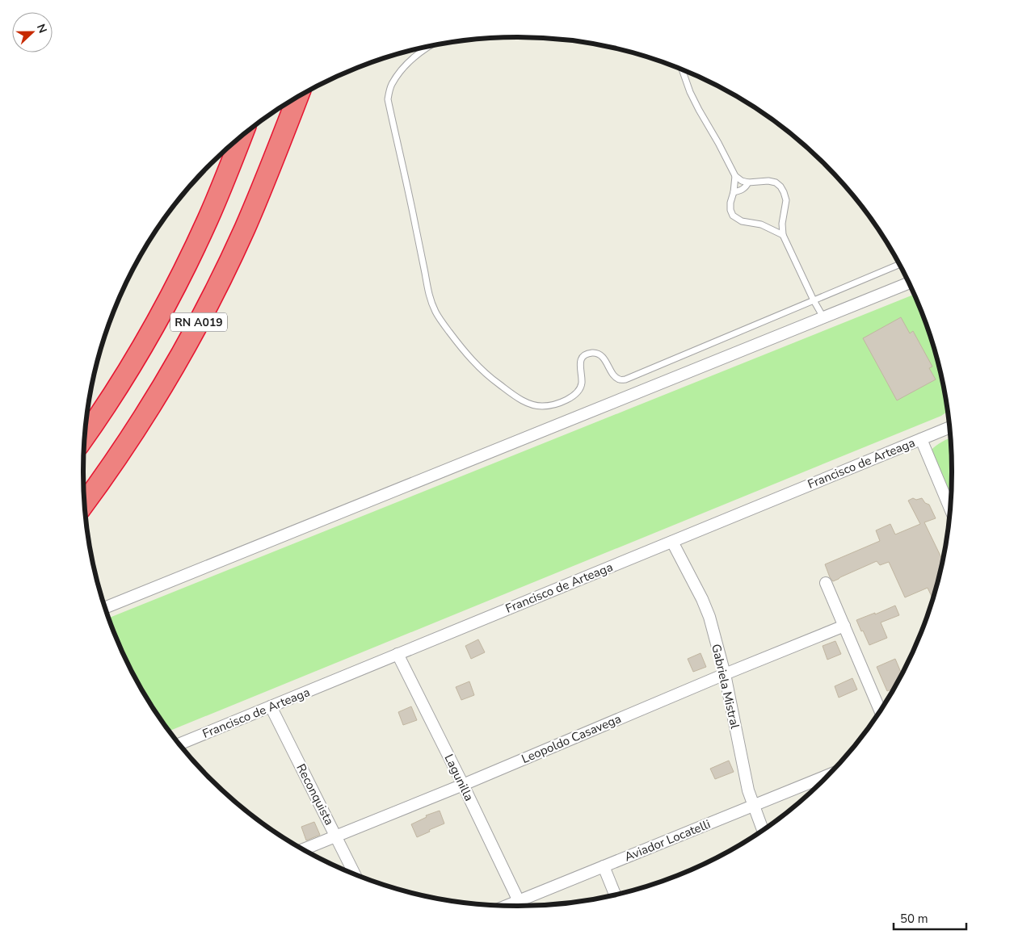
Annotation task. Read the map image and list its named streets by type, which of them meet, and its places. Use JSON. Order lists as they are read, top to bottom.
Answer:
{
  "streets": {
    "highway": ["RN A019"],
    "street": [
      "Francisco de Arteaga",
      "Gabriela Mistral",
      "Leopoldo Casavega",
      "Lagunilla",
      "Reconquista",
      "Aviador Locatelli"
    ]
  },
  "crossings": [
    ["Francisco de Arteaga", "Gabriela Mistral"],
    ["Francisco de Arteaga", "Lagunilla"],
    ["Francisco de Arteaga", "Reconquista"],
    ["Gabriela Mistral", "Leopoldo Casavega"],
    ["Gabriela Mistral", "Aviador Locatelli"],
    ["Leopoldo Casavega", "Lagunilla"],
    ["Leopoldo Casavega", "Reconquista"],
    ["Lagunilla", "Aviador Locatelli"]
  ],
  "scale_bar": "50 m",
  "north": "right"
}
